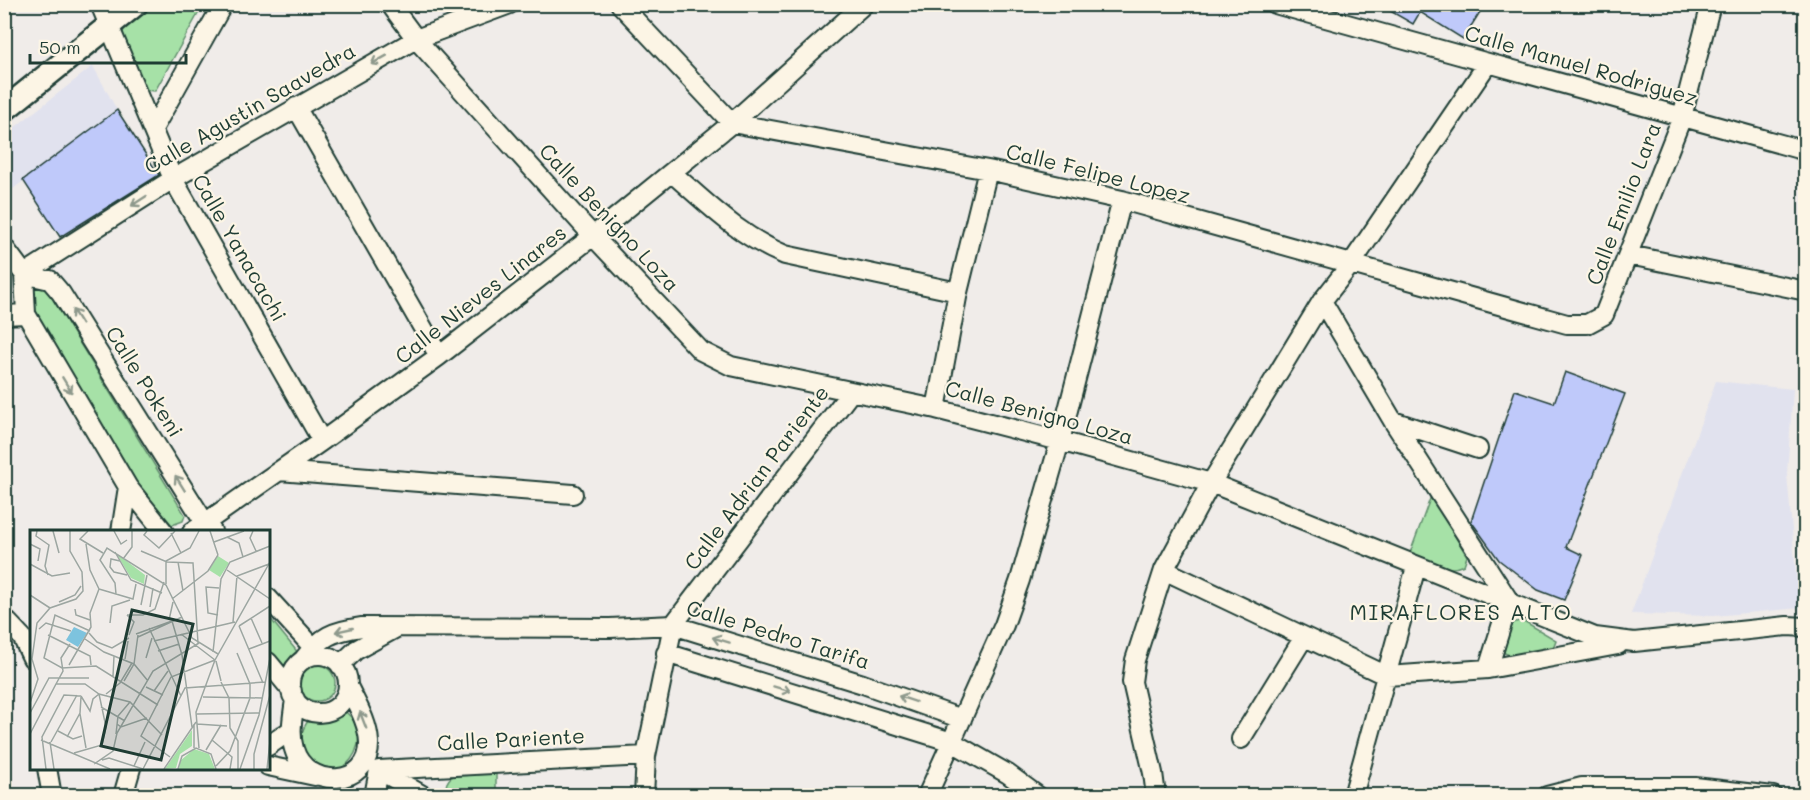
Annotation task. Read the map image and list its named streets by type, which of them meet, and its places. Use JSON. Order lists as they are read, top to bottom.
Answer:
{
  "streets": {
    "street": [
      "Calle Manuel Rodriguez",
      "Calle Agustin Saavedra",
      "Calle Felipe Lopez",
      "Calle Emilio Lara",
      "Calle Benigno Loza",
      "Calle Yanacachi",
      "Calle Nieves Linares",
      "Calle Pokeni",
      "Calle Adrian Pariente",
      "Calle Pedro Tarifa",
      "Calle Pariente"
    ]
  },
  "crossings": [
    ["Calle Manuel Rodriguez", "Calle Emilio Lara"],
    ["Calle Agustin Saavedra", "Calle Benigno Loza"],
    ["Calle Agustin Saavedra", "Calle Yanacachi"],
    ["Calle Agustin Saavedra", "Calle Pokeni"],
    ["Calle Felipe Lopez", "Calle Emilio Lara"],
    ["Calle Felipe Lopez", "Calle Nieves Linares"],
    ["Calle Benigno Loza", "Calle Nieves Linares"],
    ["Calle Benigno Loza", "Calle Adrian Pariente"],
    ["Calle Yanacachi", "Calle Nieves Linares"],
    ["Calle Nieves Linares", "Calle Pokeni"],
    ["Calle Adrian Pariente", "Calle Pedro Tarifa"],
    ["Calle Adrian Pariente", "Calle Pariente"]
  ],
  "districts": ["MIRAFLORES ALTO"],
  "scale_bar": "50 m"
}
